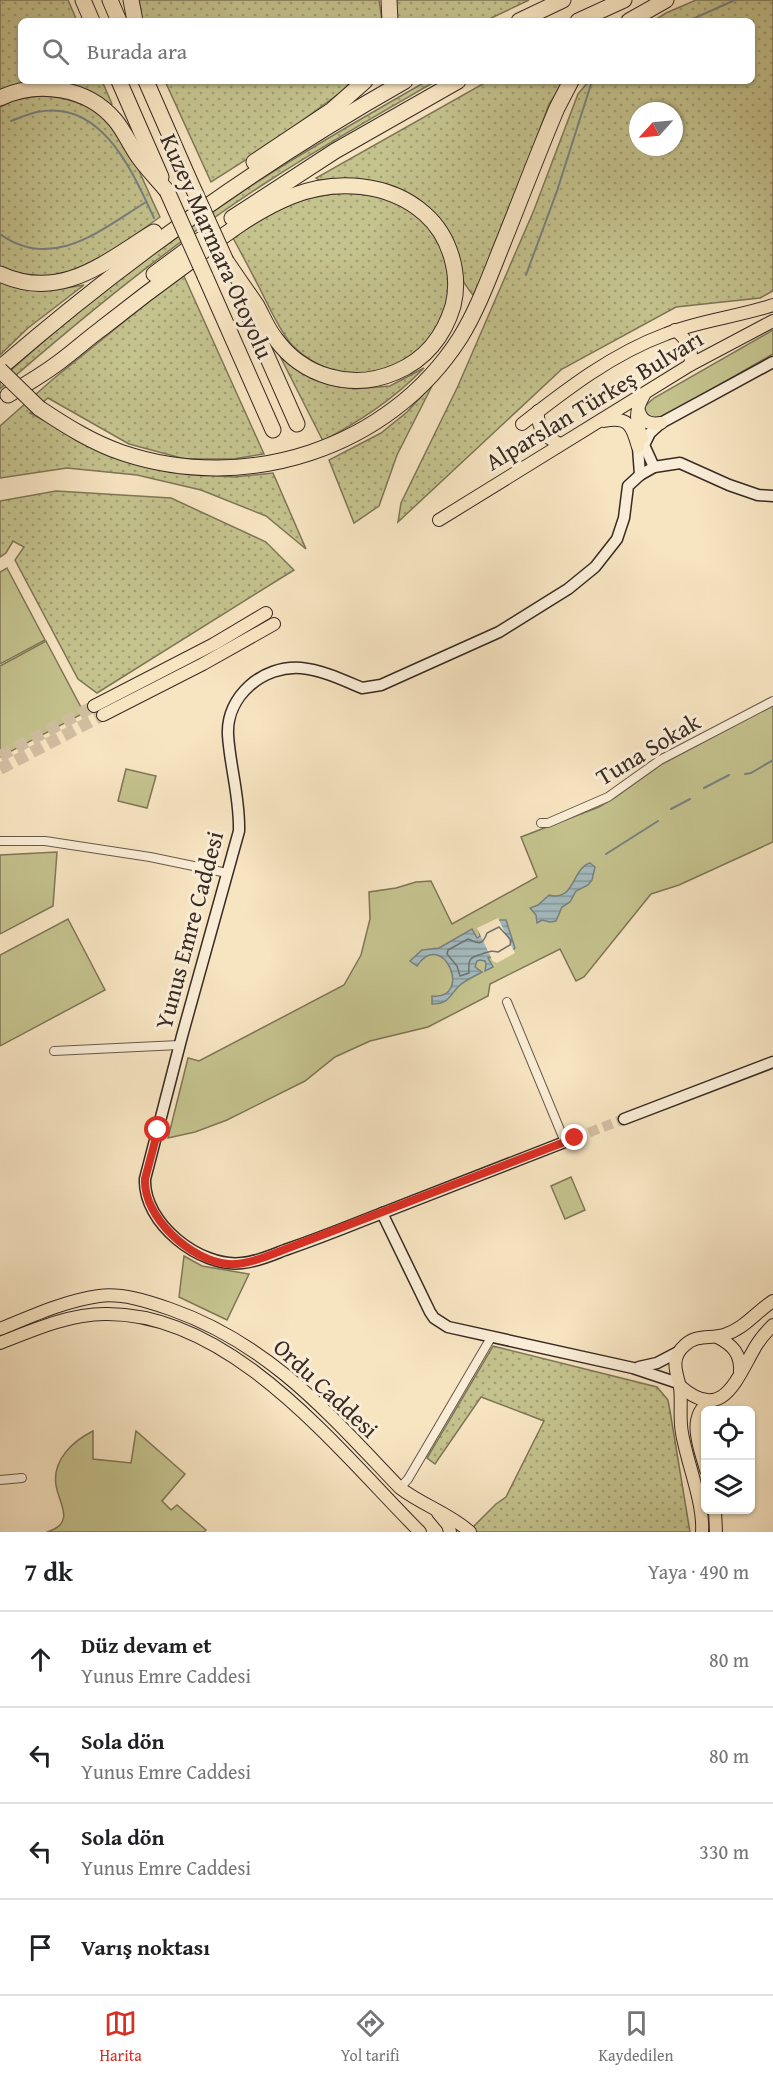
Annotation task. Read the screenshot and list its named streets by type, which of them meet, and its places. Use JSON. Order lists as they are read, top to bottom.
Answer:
{
  "streets": {
    "highway": ["Kuzey Marmara Otoyolu"],
    "main road": ["Alparslan Türkeş Bulvarı", "Ordu Caddesi"],
    "street": ["Tuna Sokak", "Yunus Emre Caddesi"]
  },
  "north": "bottom left",
  "page": {
    "search": "Burada ara",
    "heading": ["7 dk", "Yaya · 490 m"],
    "list": [
      ["Düz devam et", "Yunus Emre Caddesi", "80 m"],
      ["Sola dön", "Yunus Emre Caddesi", "80 m"],
      ["Sola dön", "Yunus Emre Caddesi", "330 m"],
      "Varış noktası"
    ],
    "nav": ["Harita", "Yol tarifi", "Kaydedilen"]
  }
}
